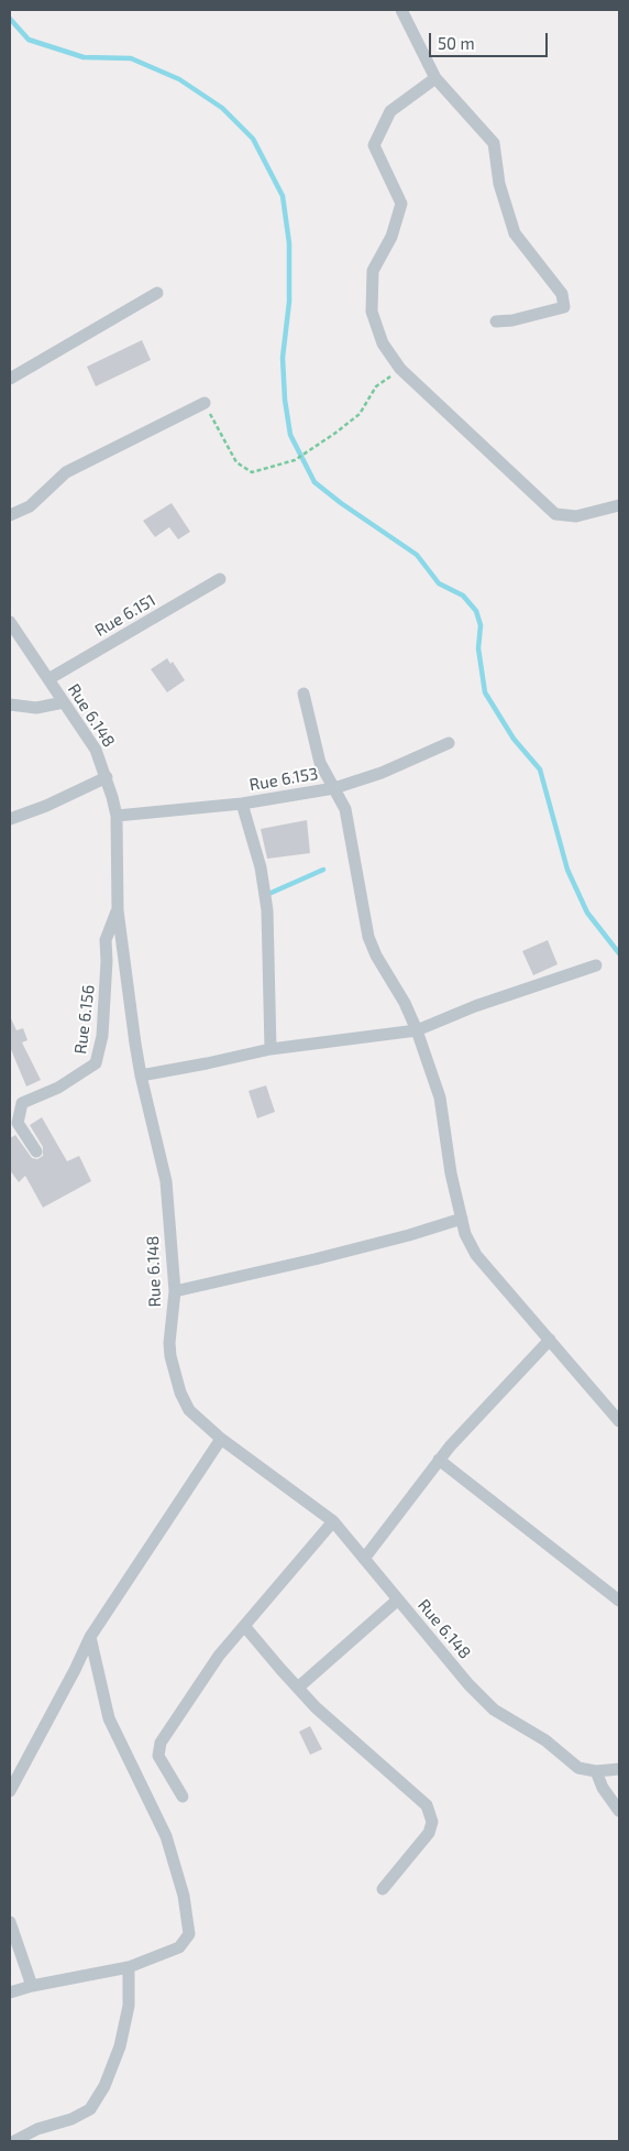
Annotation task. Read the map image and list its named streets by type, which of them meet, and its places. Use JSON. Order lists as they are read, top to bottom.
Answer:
{
  "streets": {
    "street": [
      "Rue 6.151",
      "Rue 6.148",
      "Rue 6.153",
      "Rue 6.156"
    ]
  },
  "crossings": [
    ["Rue 6.151", "Rue 6.148"],
    ["Rue 6.148", "Rue 6.153"],
    ["Rue 6.148", "Rue 6.156"]
  ],
  "scale_bar": "50 m"
}
